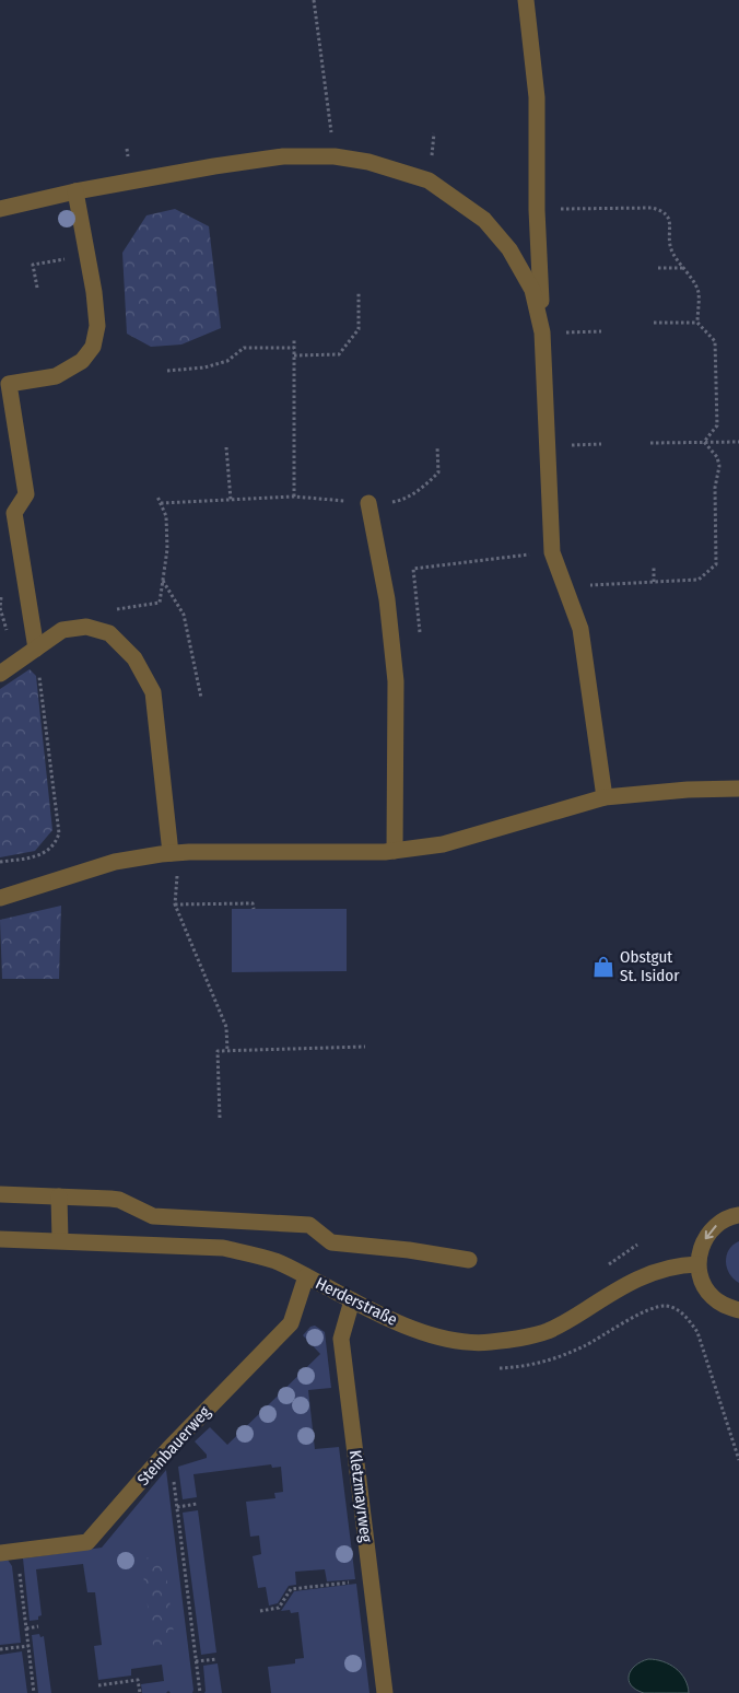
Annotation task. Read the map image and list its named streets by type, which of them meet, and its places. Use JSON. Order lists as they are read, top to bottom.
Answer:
{
  "streets": {
    "street": ["Herderstraße", "Steinbauerweg", "Kletzmayrweg"]
  },
  "crossings": [
    ["Herderstraße", "Steinbauerweg"],
    ["Herderstraße", "Kletzmayrweg"]
  ],
  "places": {
    "shop": ["Obstgut St. Isidor"]
  }
}
